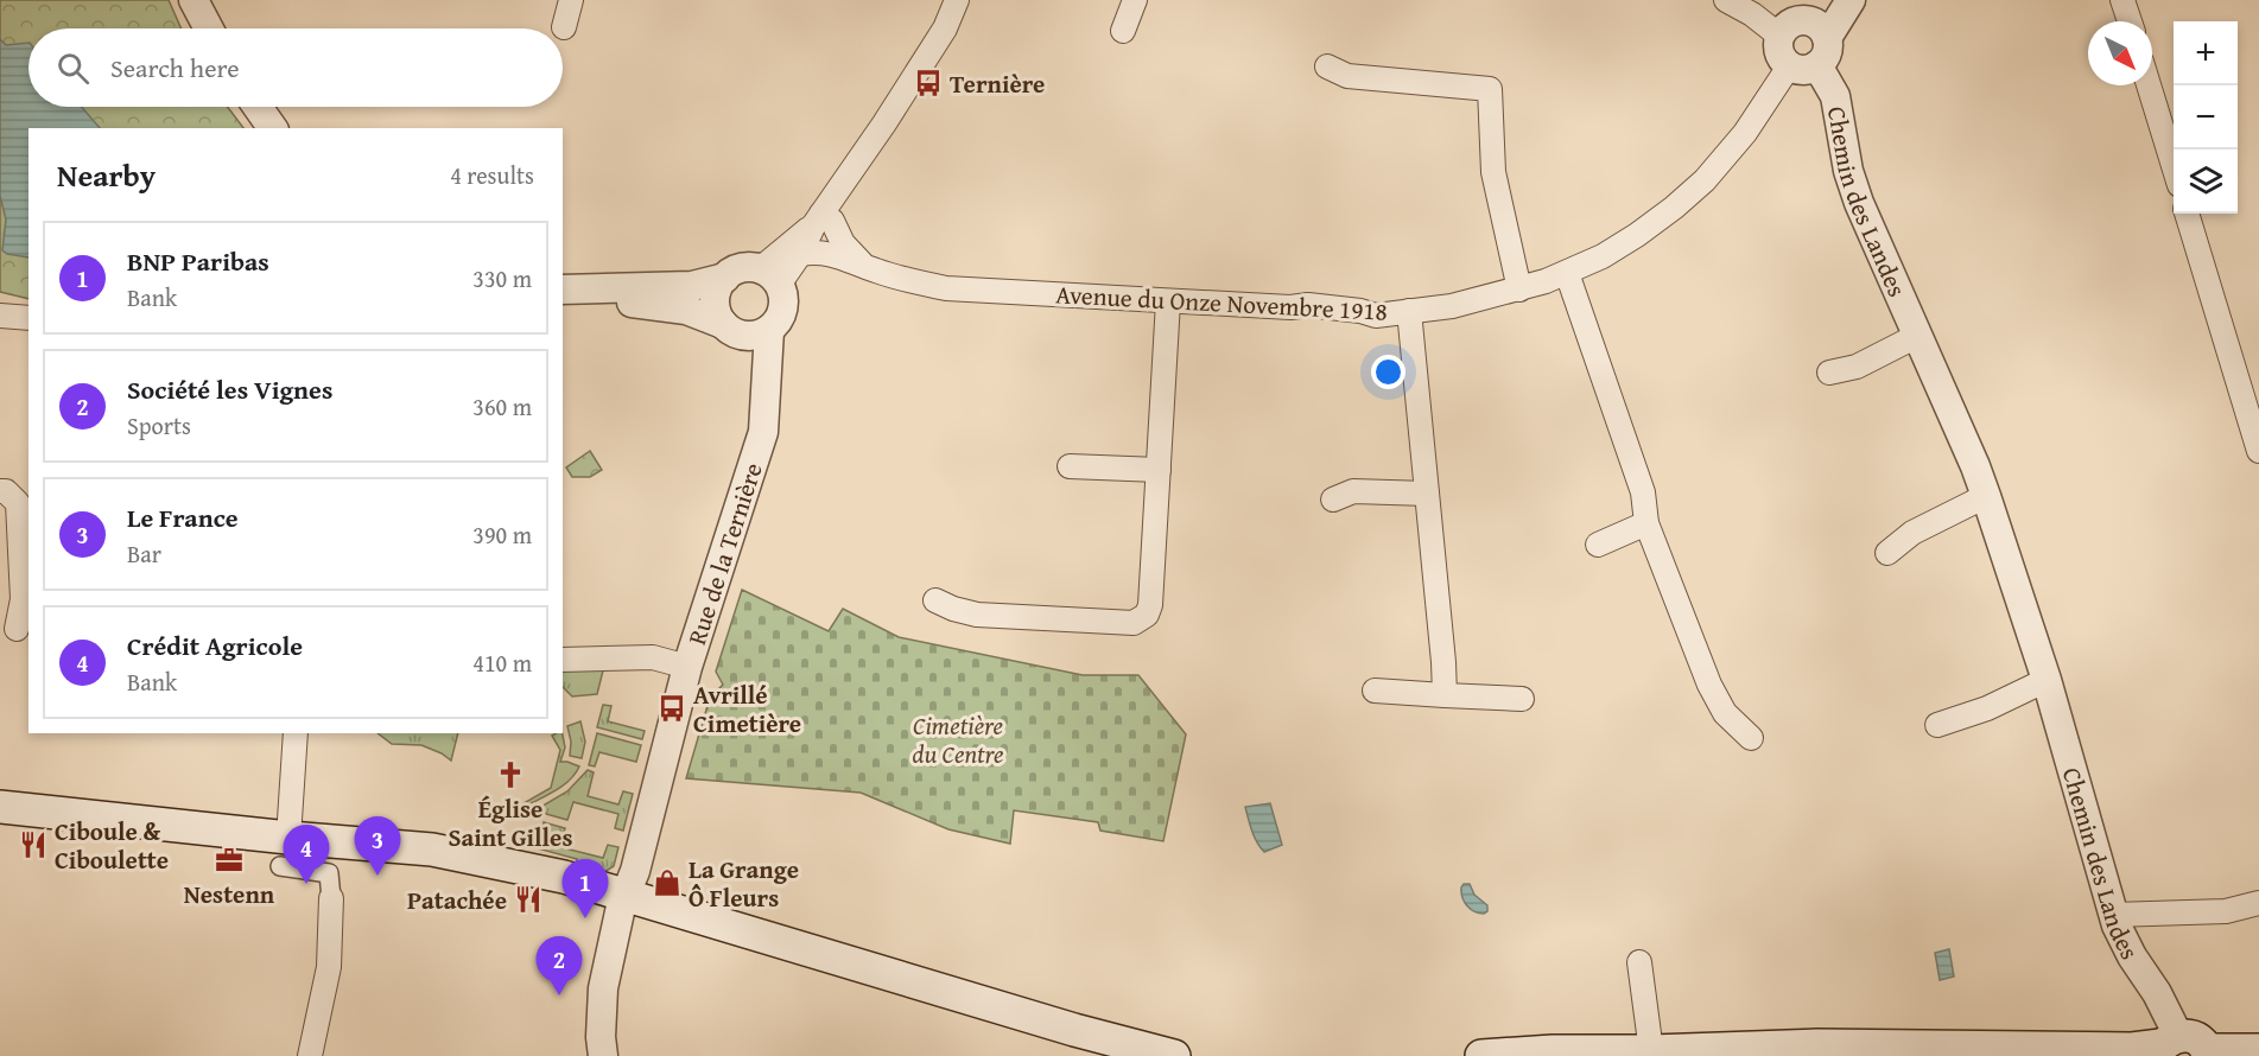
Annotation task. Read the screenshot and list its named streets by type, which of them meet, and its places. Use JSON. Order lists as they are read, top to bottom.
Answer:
{
  "streets": {
    "street": ["Chemin des Landes", "Avenue du Onze Novembre 1918", "Rue de la Ternière"]
  },
  "crossings": [
    ["Chemin des Landes", "Avenue du Onze Novembre 1918"]
  ],
  "parks": ["Cimetière du Centre"],
  "places": {
    "bus stop": ["Ternière", "Avrillé Cimetière"],
    "church": ["Église Saint Gilles"],
    "restaurant": ["Ciboule & Ciboulette", "Patachée"],
    "office": ["Nestenn"],
    "shop": ["La Grange Ô Fleurs"]
  },
  "north": "bottom right",
  "page": {
    "map_buttons": ["+", "−"],
    "search": "Search here",
    "heading": ["Nearby", "4 results"],
    "list": [
      {
        "mark": "1",
        "name": "BNP Paribas",
        "note": "Bank",
        "value": "330 m"
      },
      {
        "mark": "2",
        "name": "Société les Vignes",
        "note": "Sports",
        "value": "360 m"
      },
      {
        "mark": "3",
        "name": "Le France",
        "note": "Bar",
        "value": "390 m"
      },
      {
        "mark": "4",
        "name": "Crédit Agricole",
        "note": "Bank",
        "value": "410 m"
      }
    ],
    "pins": [
      "3",
      "4",
      "1",
      "2"
    ]
  }
}
